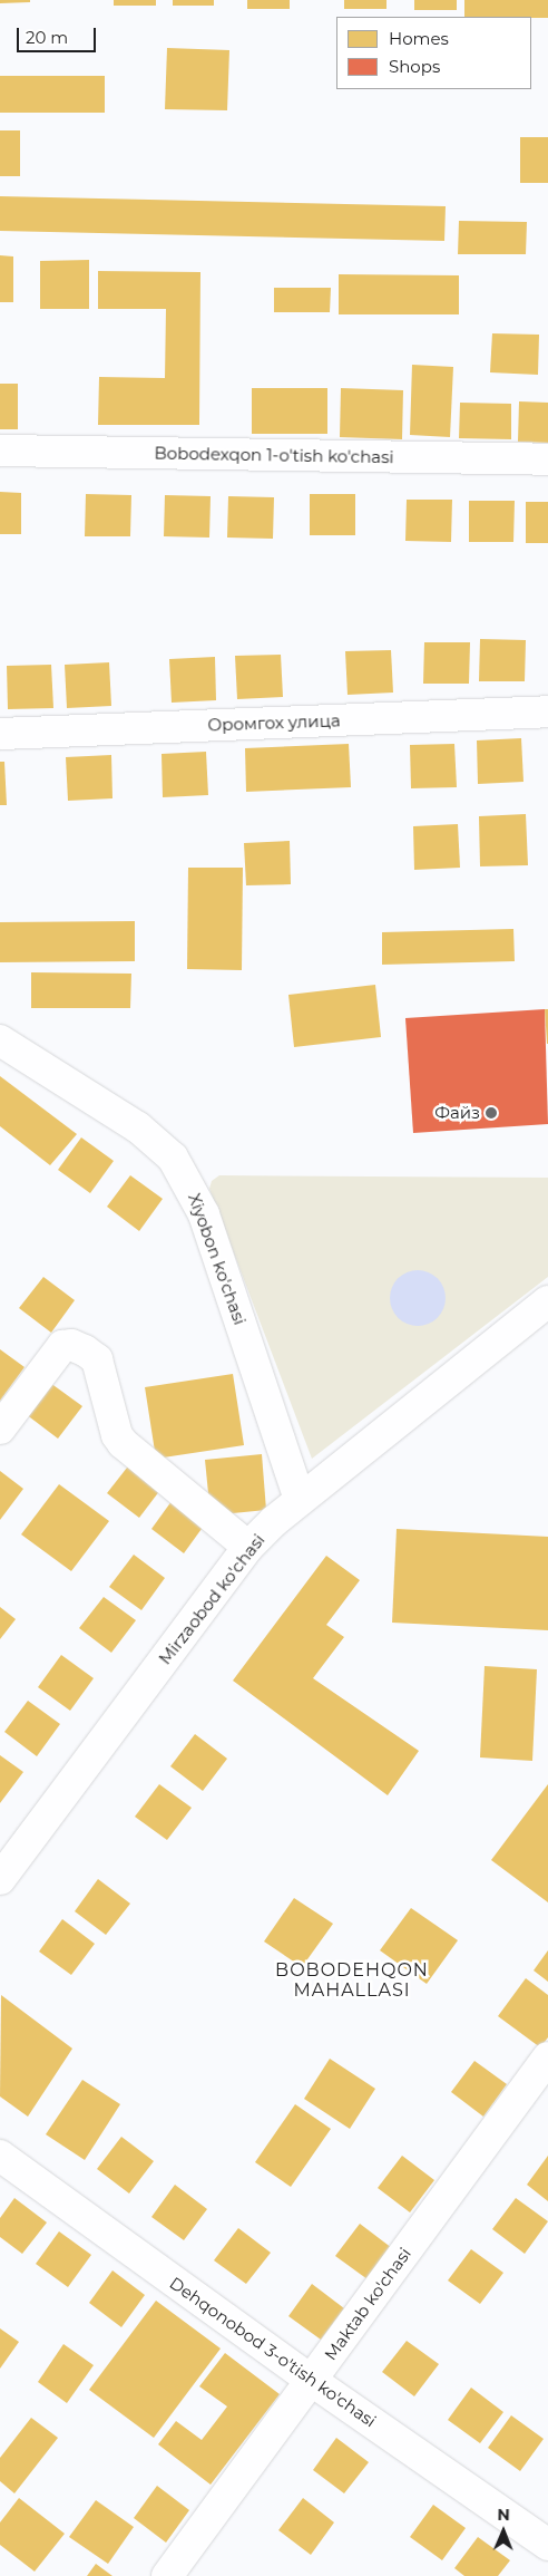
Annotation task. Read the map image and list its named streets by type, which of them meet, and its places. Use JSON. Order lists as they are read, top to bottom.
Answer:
{
  "streets": {
    "street": [
      "Bobodexqon 1-o'tish ko'chasi",
      "Оромгох улица",
      "Xiyobon ko'chasi",
      "Mirzaobod ko'chasi",
      "Maktab ko'chasi",
      "Dehqonobod 3-o'tish ko'chasi"
    ]
  },
  "crossings": [
    ["Xiyobon ko'chasi", "Mirzaobod ko'chasi"],
    ["Maktab ko'chasi", "Dehqonobod 3-o'tish ko'chasi"]
  ],
  "districts": ["BOBODEHQON MAHALLASI"],
  "places": ["Файз"],
  "legend": ["Homes", "Shops"],
  "scale_bar": "20 m",
  "north": "top"
}
